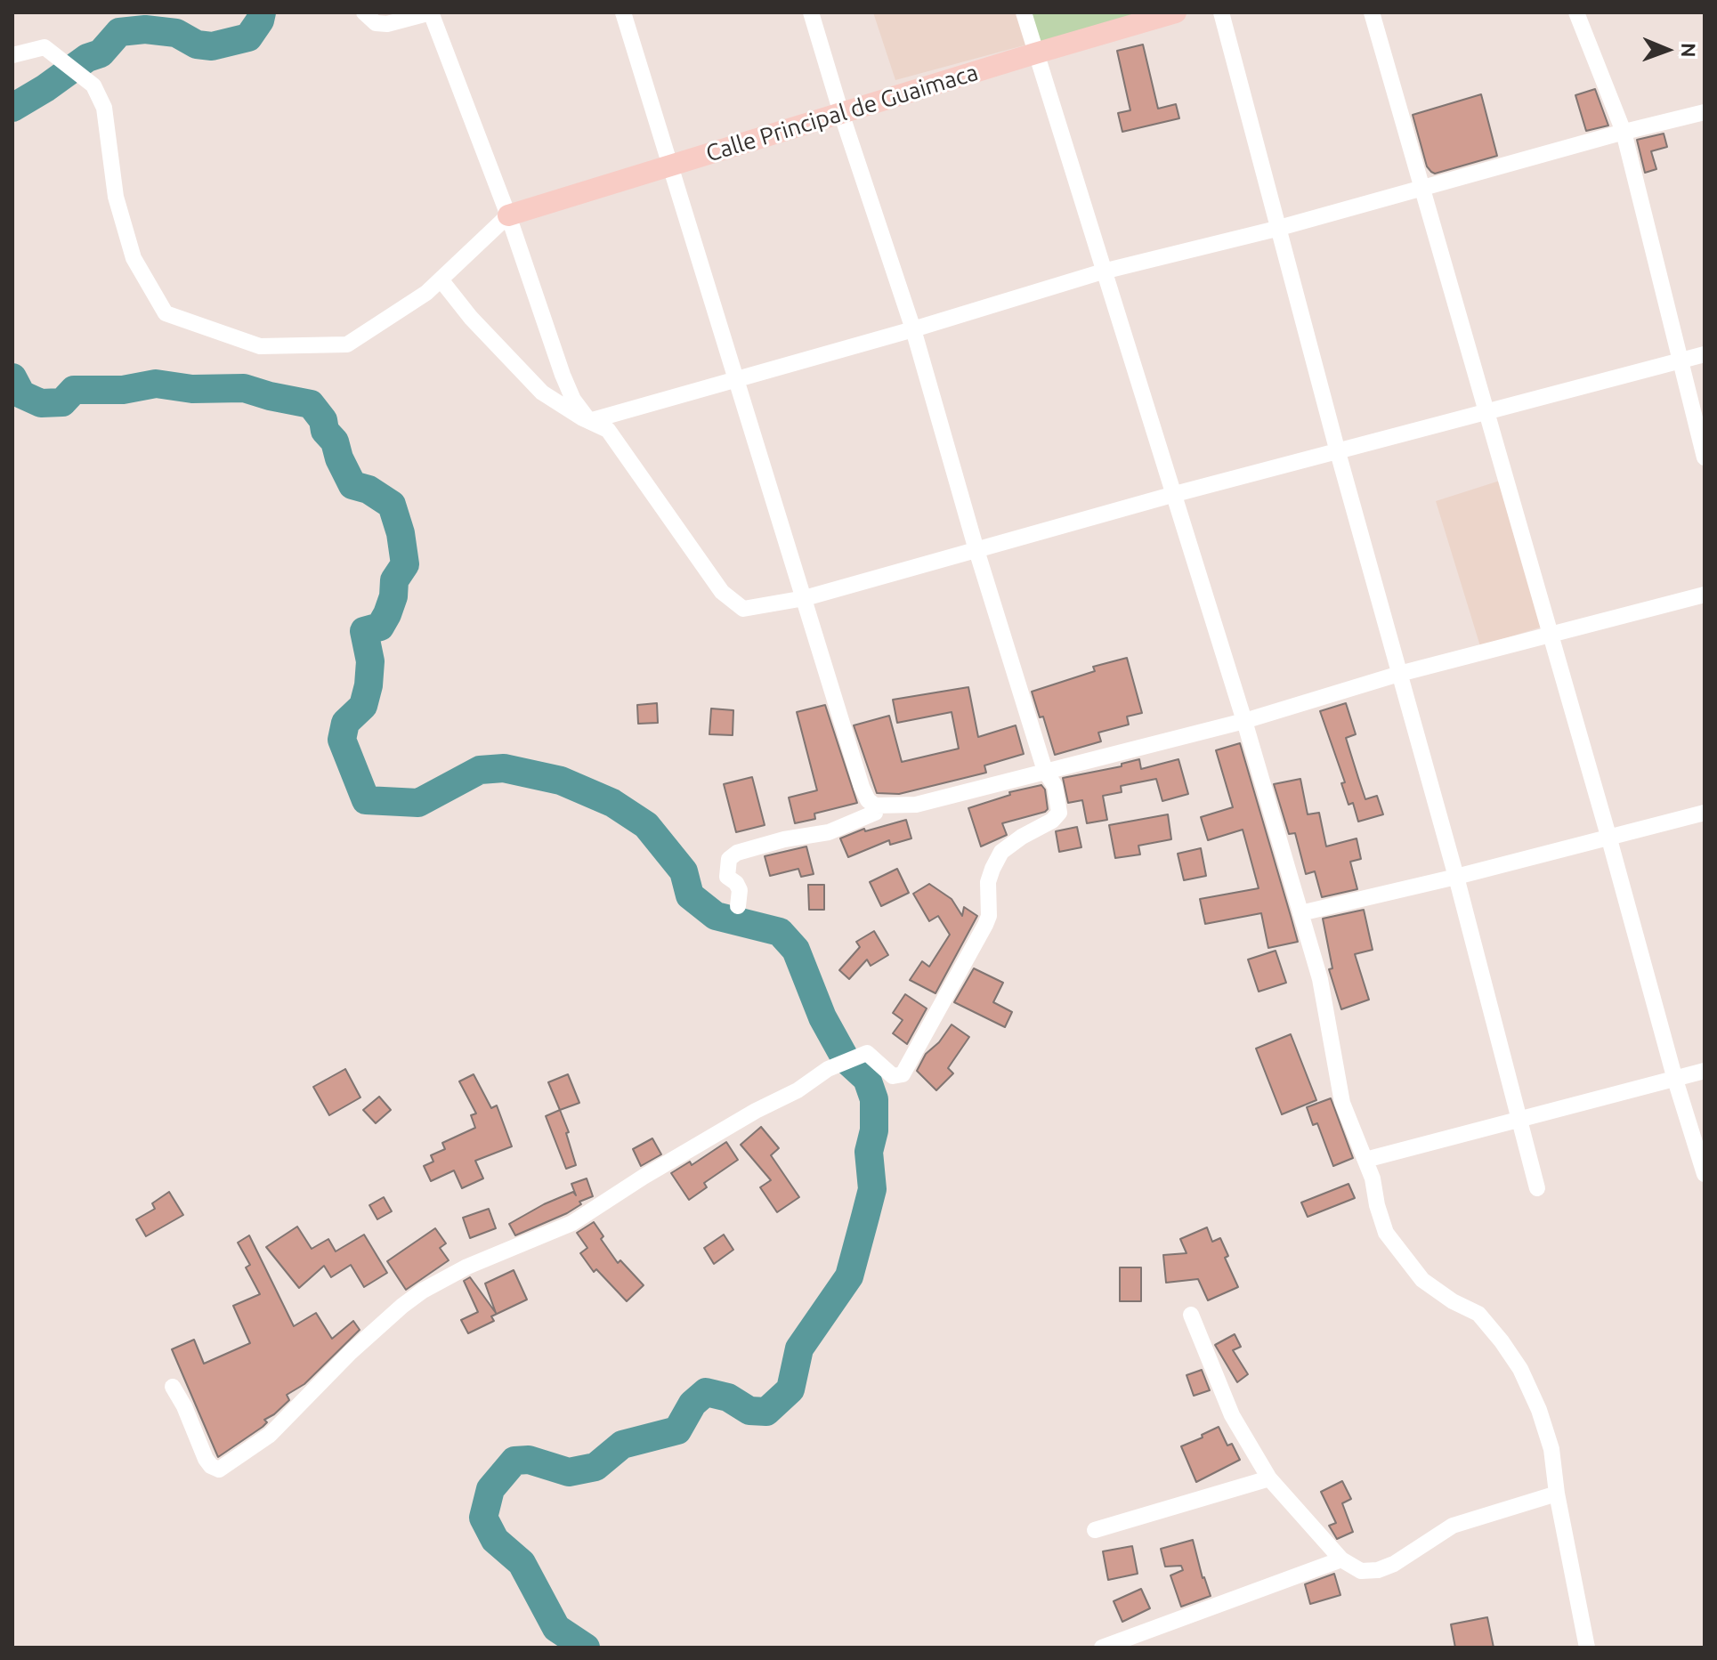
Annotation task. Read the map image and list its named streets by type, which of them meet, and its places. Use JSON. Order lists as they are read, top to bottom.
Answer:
{
  "streets": {
    "main road": ["Calle Principal de Guaimaca"]
  },
  "north": "right"
}
